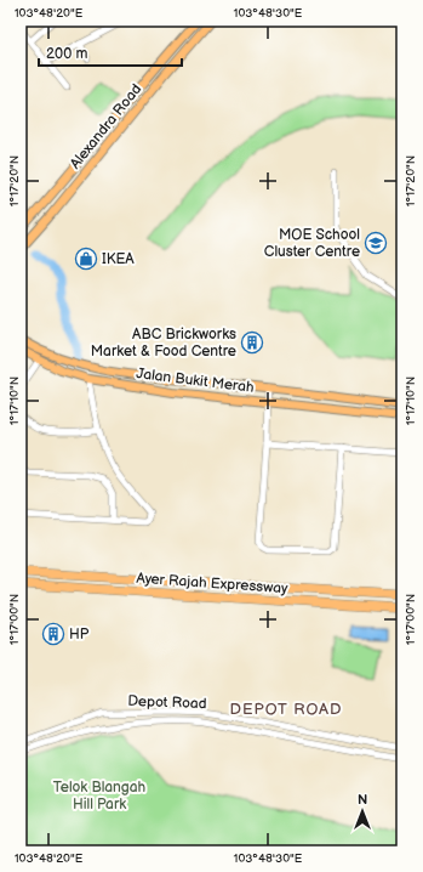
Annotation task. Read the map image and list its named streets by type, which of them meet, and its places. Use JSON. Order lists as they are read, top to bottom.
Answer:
{
  "streets": {
    "highway": ["Ayer Rajah Expressway"],
    "main road": ["Alexandra Road", "Jalan Bukit Merah"],
    "street": ["Depot Road"]
  },
  "districts": ["DEPOT ROAD"],
  "parks": ["Telok Blangah Hill Park"],
  "places": {
    "school or university": ["MOE School Cluster Centre"],
    "shop": ["IKEA"],
    "building": ["ABC Brickworks Market & Food Centre", "HP"]
  },
  "scale_bar": "200 m",
  "north": "top",
  "coordinates": [
    "103°48'20\"E",
    "103°48'30\"E",
    "1°17'20\"N",
    "1°17'10\"N",
    "1°17'00\"N"
  ]
}
